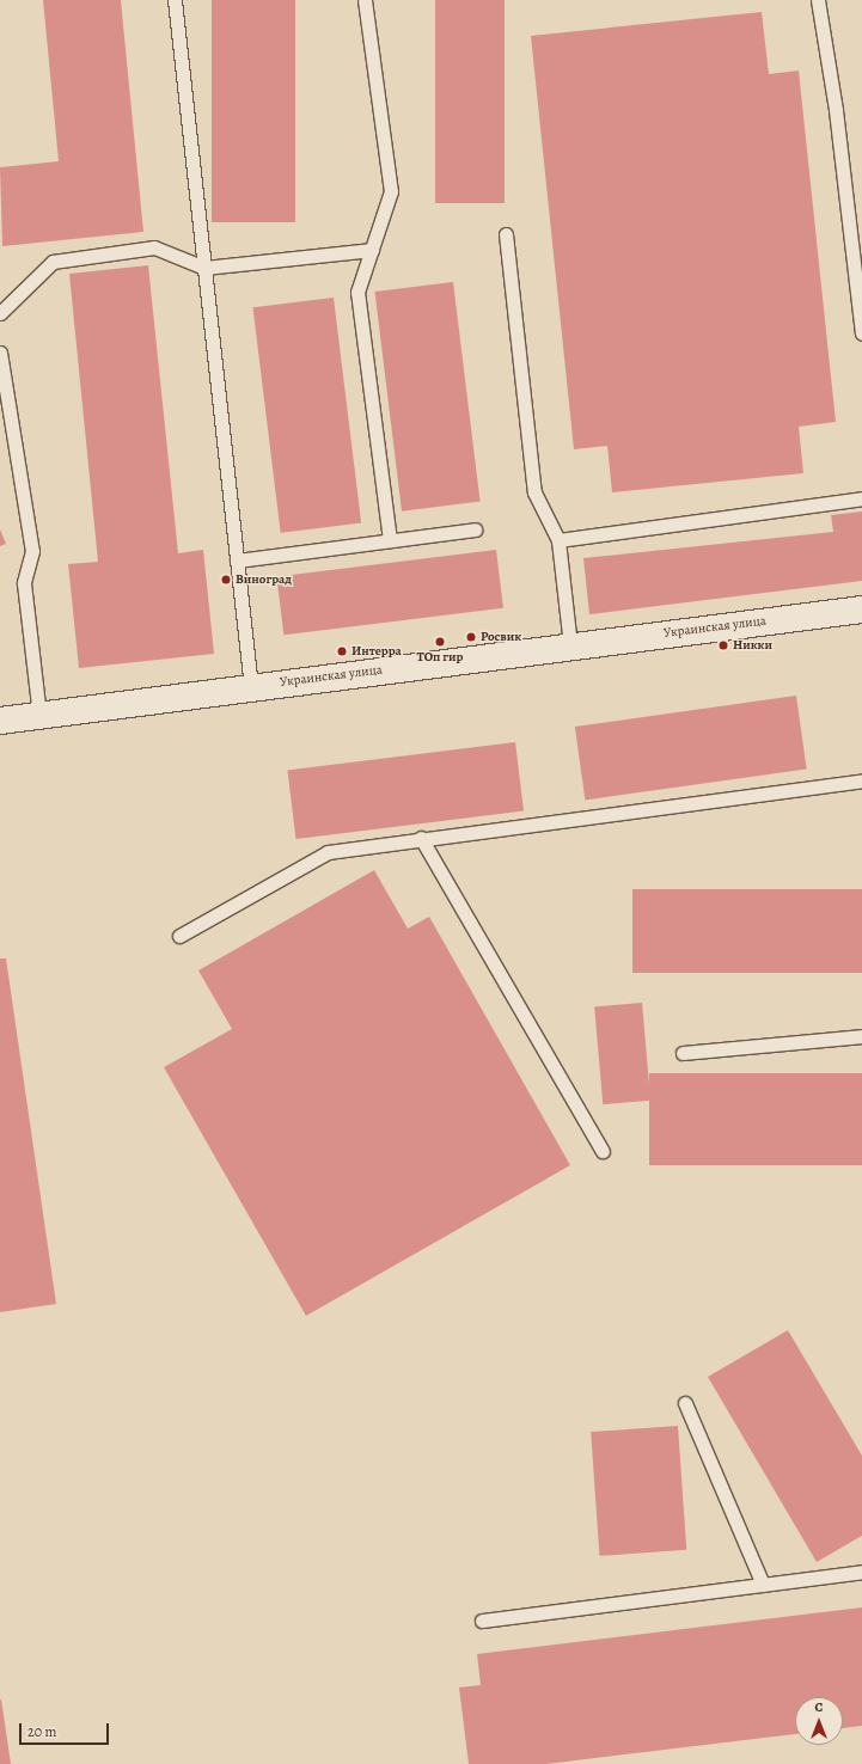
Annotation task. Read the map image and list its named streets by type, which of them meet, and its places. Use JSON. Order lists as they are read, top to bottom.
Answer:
{
  "streets": {
    "main road": ["Украинская улица"]
  },
  "places": [
    "Виноград",
    "Росвик",
    "ТОп гир",
    "Никки",
    "Интерра"
  ],
  "scale_bar": "20 m",
  "north": "top"
}
